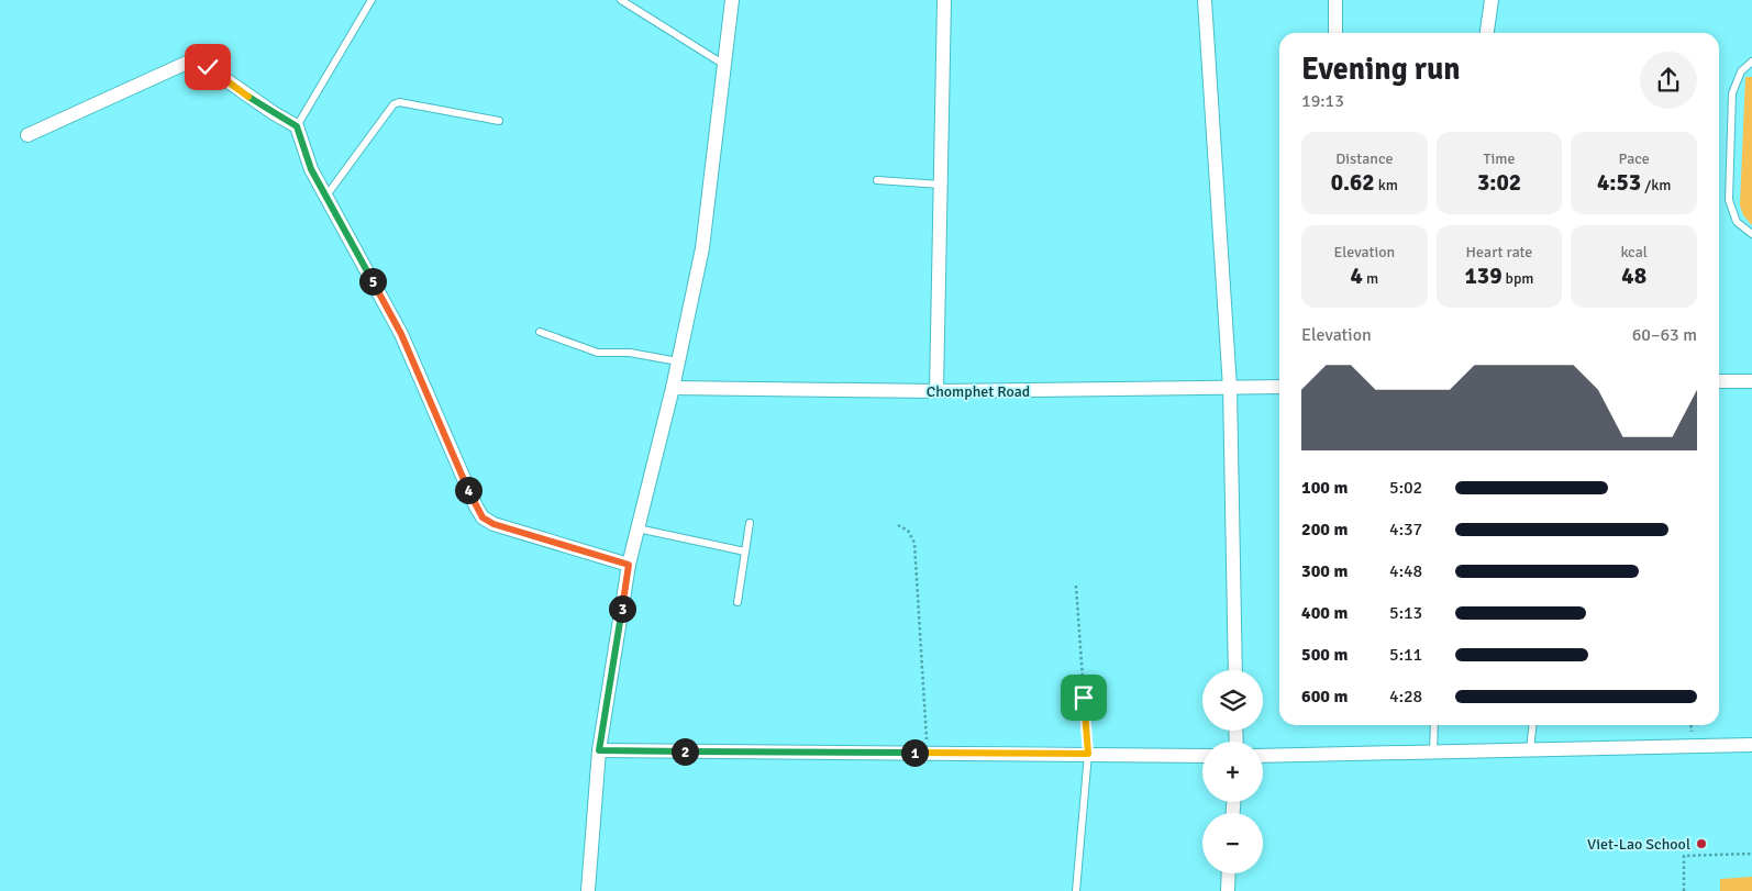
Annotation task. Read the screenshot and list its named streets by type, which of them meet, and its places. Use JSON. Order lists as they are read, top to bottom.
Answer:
{
  "streets": {
    "street": ["Chomphet Road"]
  },
  "places": ["Viet-Lao School"],
  "page": {
    "heading": ["Evening run", "19:13"],
    "stats": [
      ["Distance", "0.62 km"],
      ["Time", "3:02"],
      ["Pace", "4:53 /km"],
      ["Elevation", "4 m"],
      ["Heart rate", "139 bpm"],
      ["kcal", "48"]
    ],
    "pins": [
      "5",
      "4",
      "3",
      "2",
      "1"
    ],
    "chart": ["Elevation", "60–63 m"],
    "list": [
      {
        "name": "100 m",
        "note": "5:02"
      },
      {
        "name": "200 m",
        "note": "4:37"
      },
      {
        "name": "300 m",
        "note": "4:48"
      },
      {
        "name": "400 m",
        "note": "5:13"
      },
      {
        "name": "500 m",
        "note": "5:11"
      },
      {
        "name": "600 m",
        "note": "4:28"
      }
    ],
    "map_buttons": ["+", "−"]
  }
}
